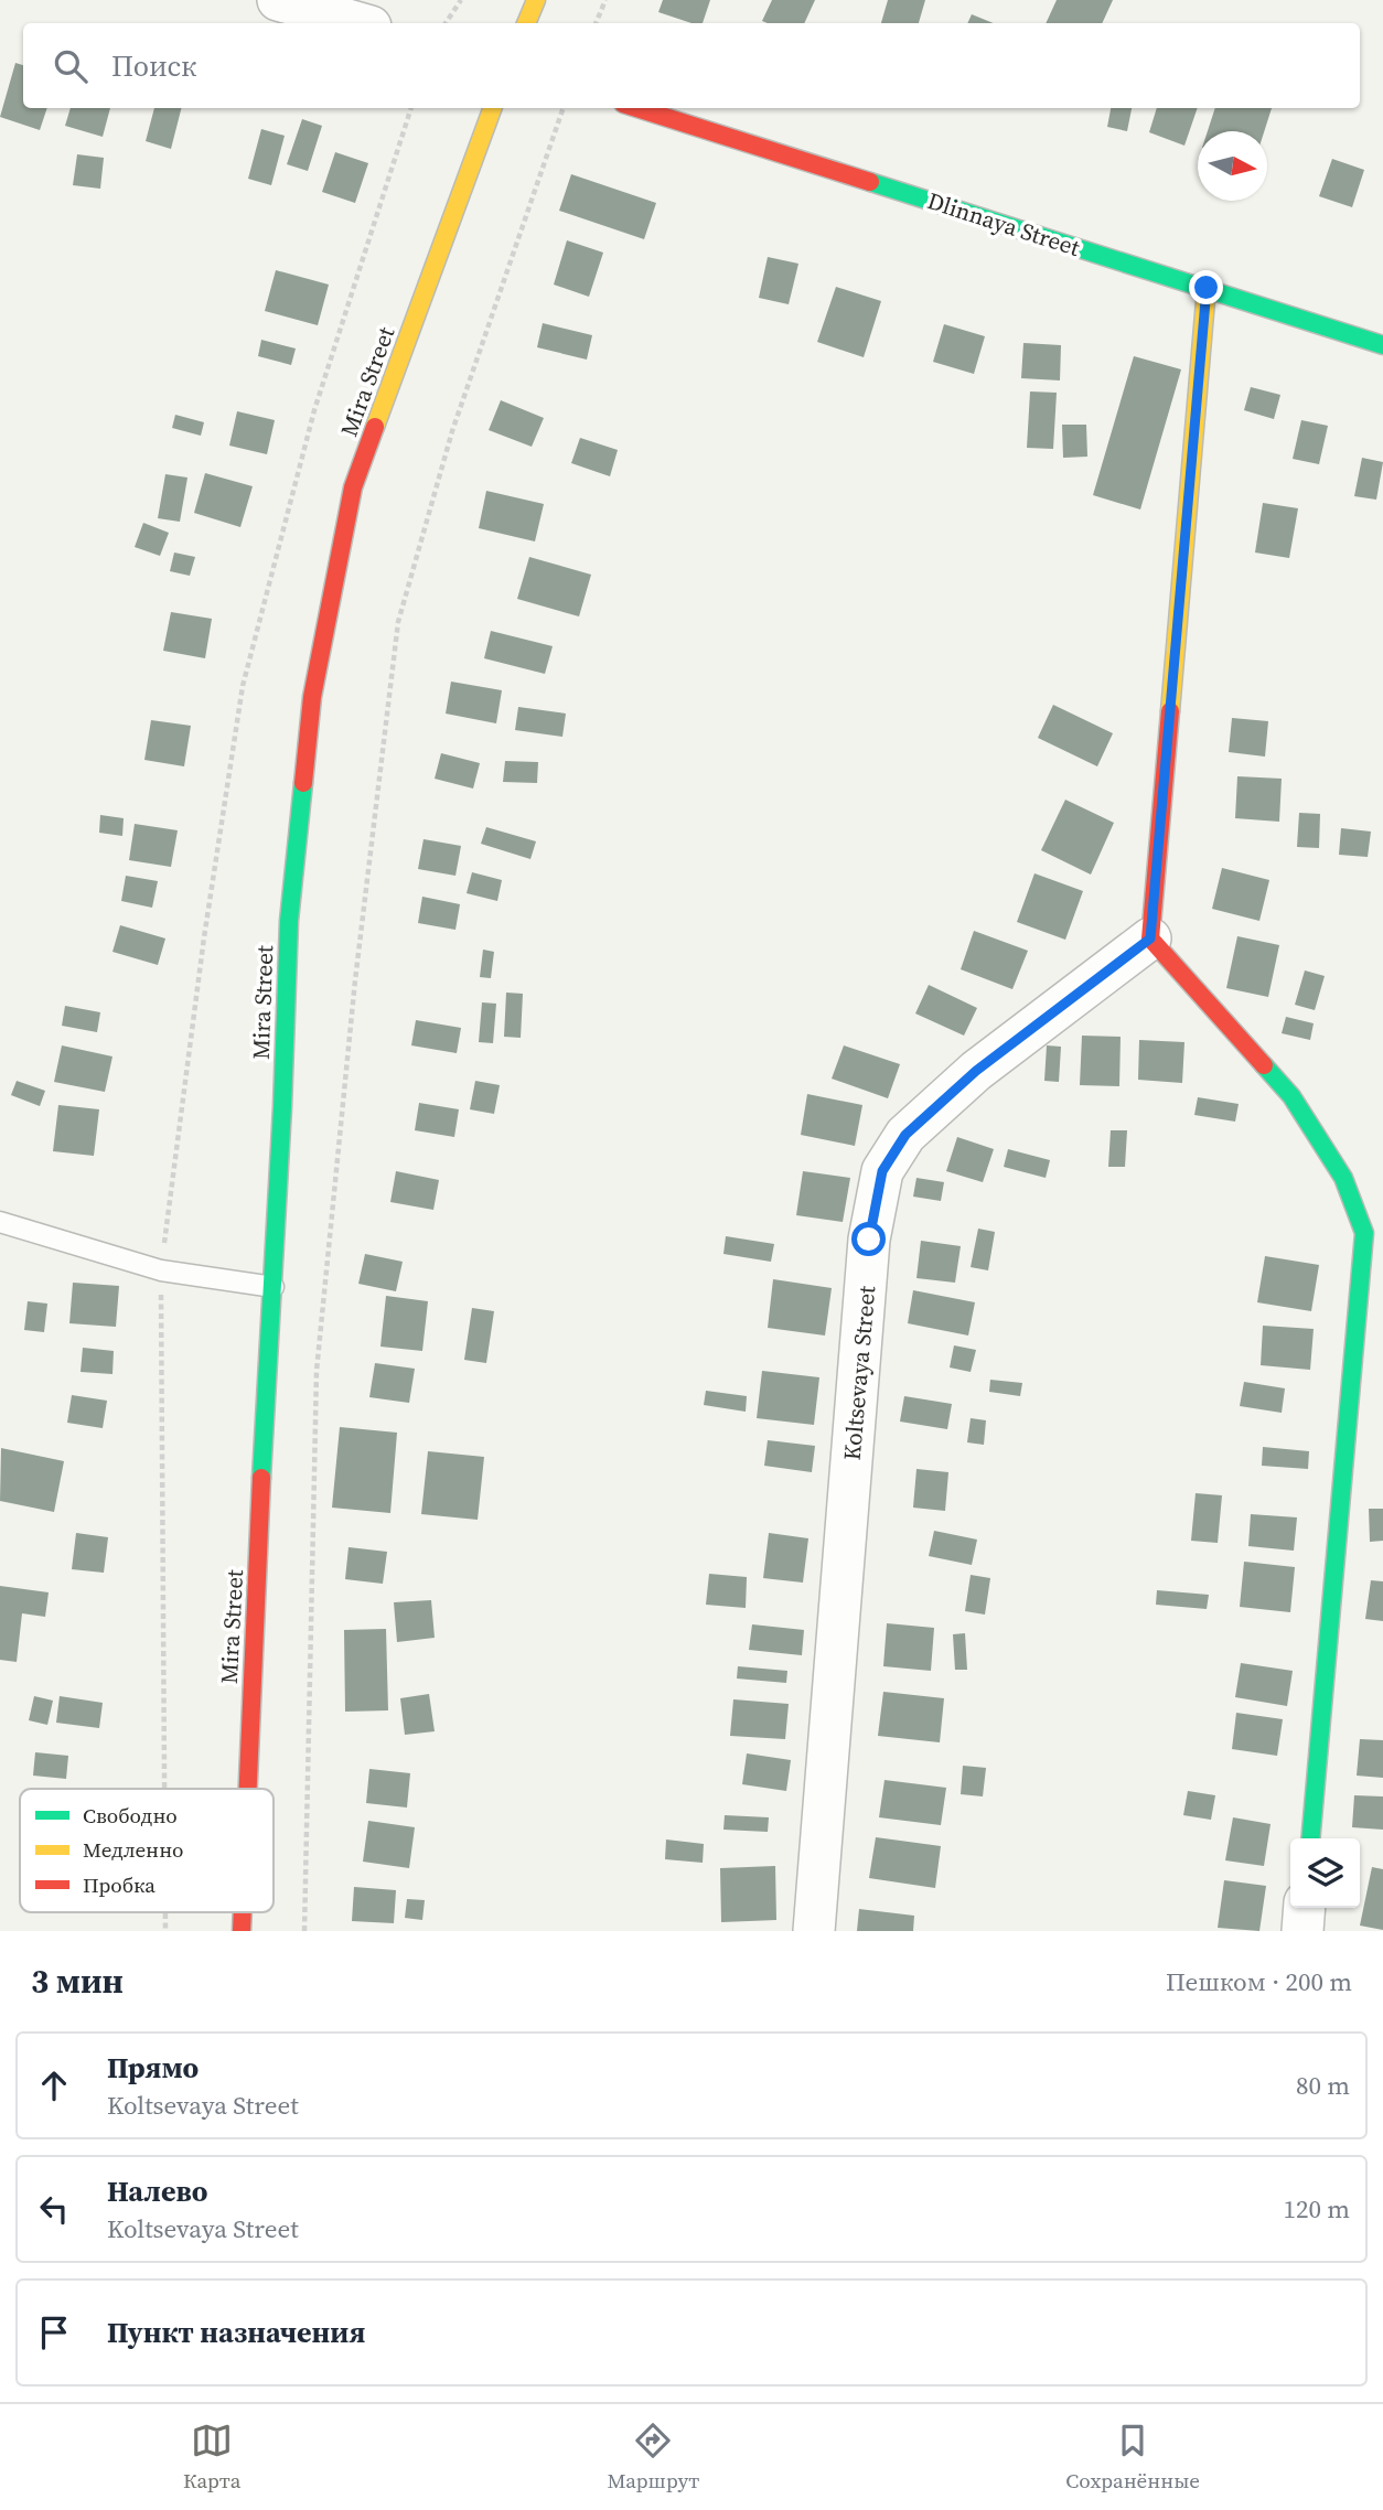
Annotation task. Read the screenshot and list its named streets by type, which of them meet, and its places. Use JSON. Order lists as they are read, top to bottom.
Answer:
{
  "streets": {
    "main road": ["Dlinnaya Street", "Mira Street"],
    "street": ["Koltsevaya Street"]
  },
  "legend": ["Свободно", "Медленно", "Пробка"],
  "north": "right",
  "page": {
    "search": "Поиск",
    "heading": ["3 мин", "Пешком · 200 m"],
    "list": [
      ["Прямо", "Koltsevaya Street", "80 m"],
      ["Налево", "Koltsevaya Street", "120 m"],
      "Пункт назначения"
    ],
    "nav": ["Карта", "Маршрут", "Сохранённые"]
  }
}
